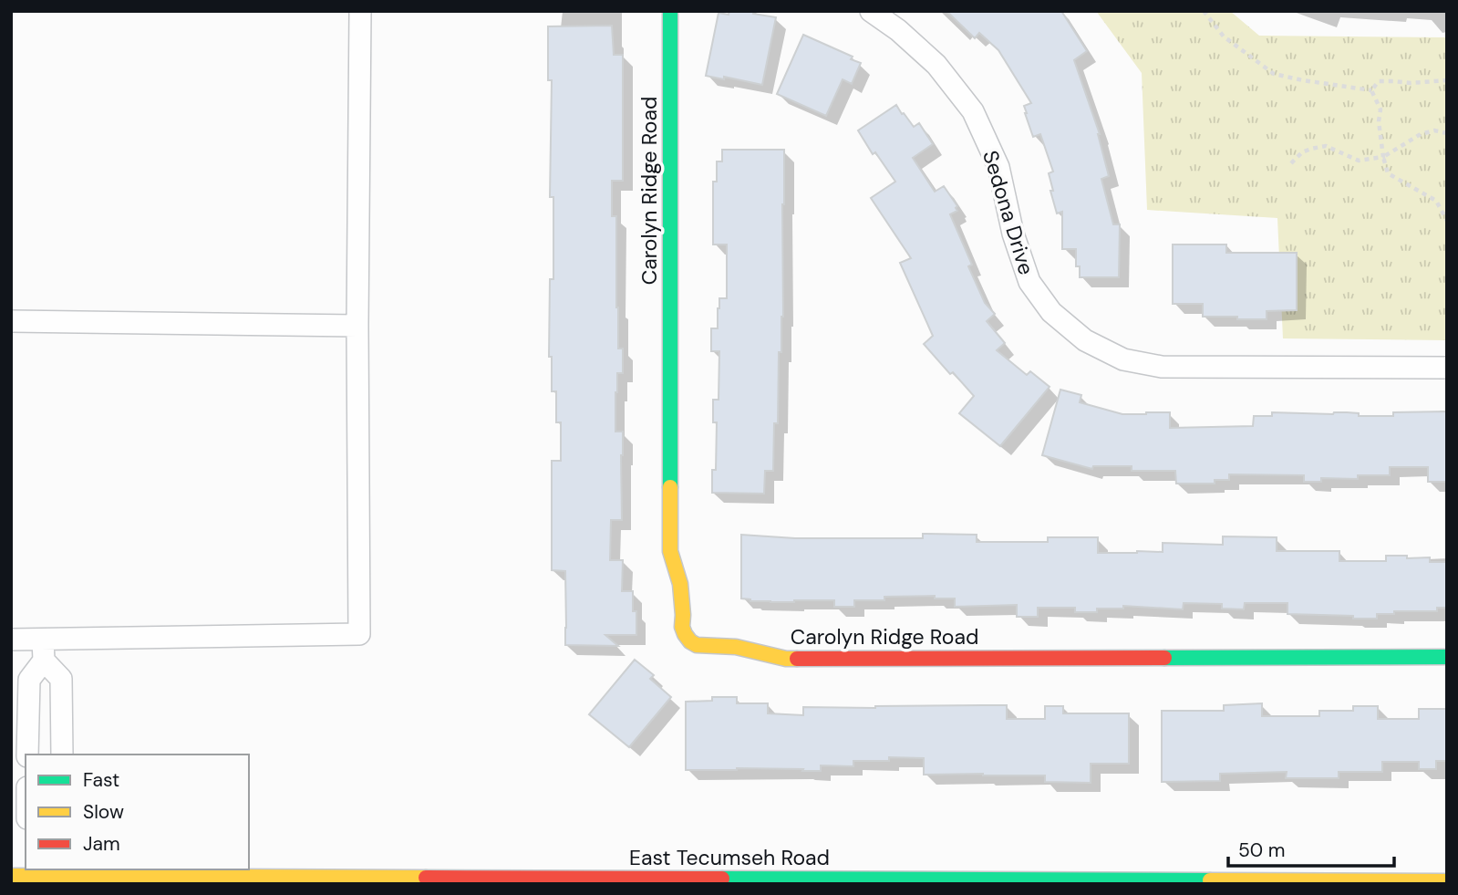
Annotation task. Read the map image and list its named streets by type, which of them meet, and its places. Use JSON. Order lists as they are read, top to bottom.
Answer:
{
  "streets": {
    "main road": ["Carolyn Ridge Road", "East Tecumseh Road"],
    "street": ["Sedona Drive"]
  },
  "legend": ["Fast", "Slow", "Jam"],
  "scale_bar": "50 m"
}
